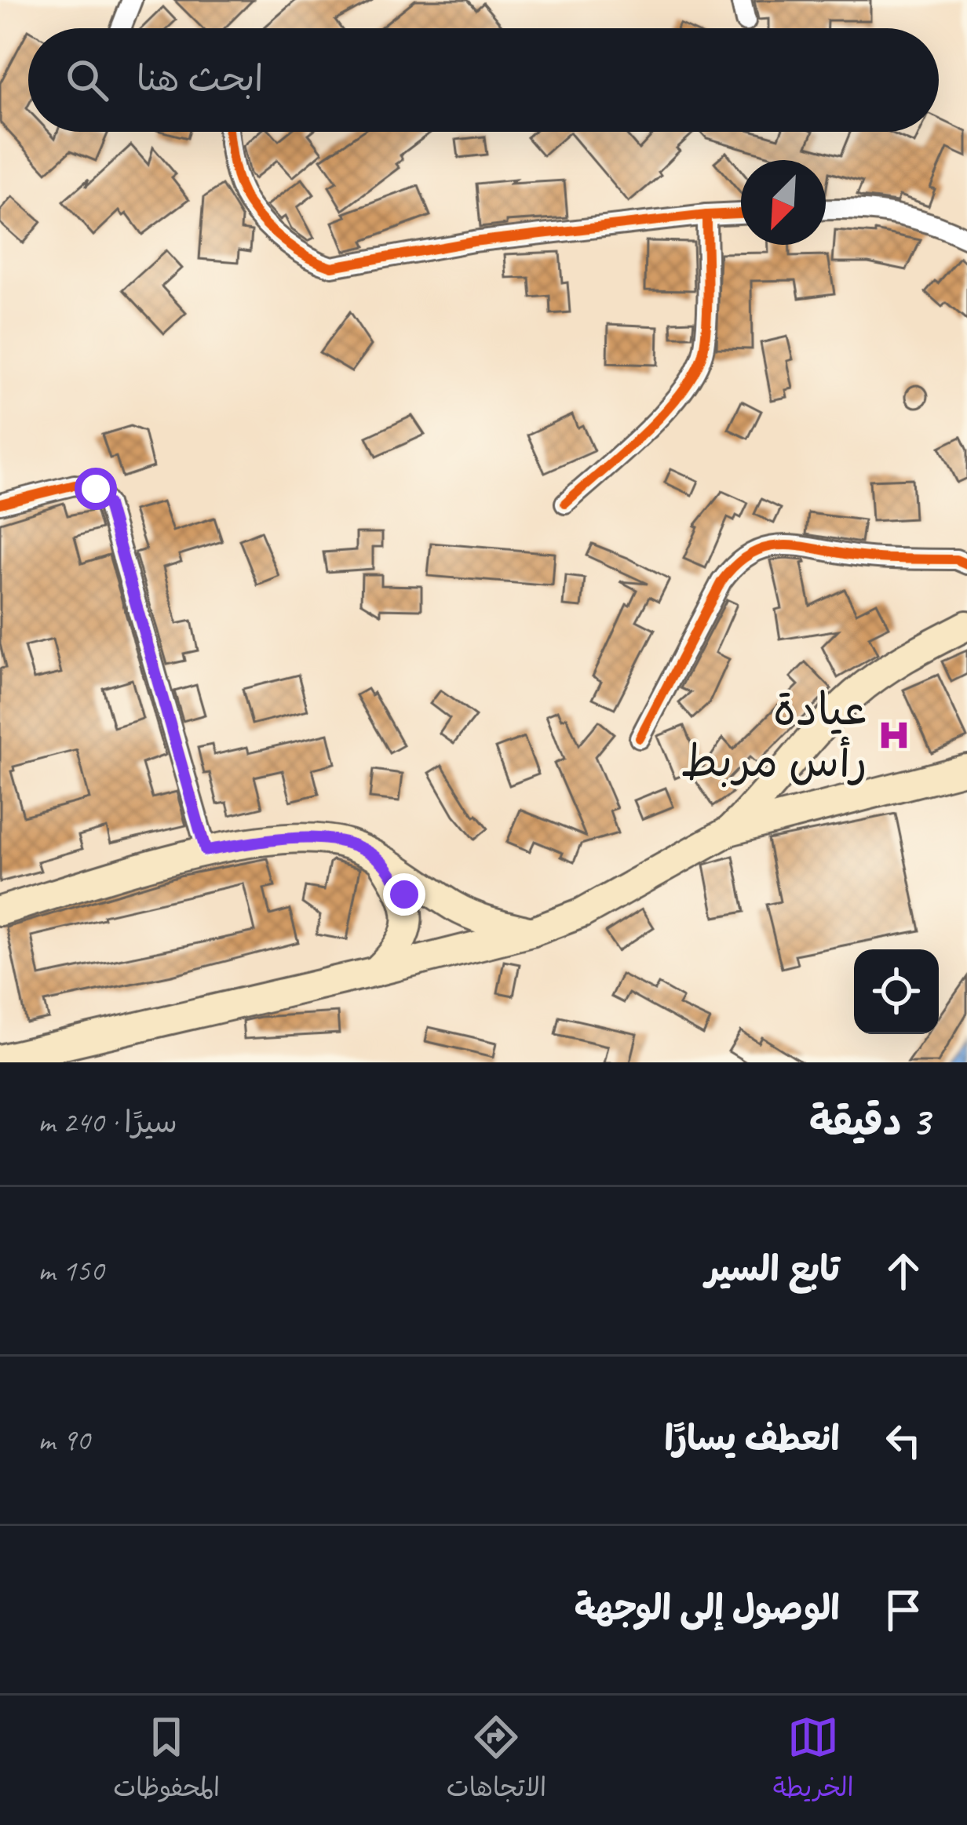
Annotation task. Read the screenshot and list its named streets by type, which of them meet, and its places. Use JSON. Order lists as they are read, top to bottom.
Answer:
{
  "places": {
    "hospital": ["عيادة رأس مربط"]
  },
  "north": "bottom left",
  "page": {
    "search": "ابحث هنا",
    "heading": ["3 دقيقة", "سيرًا · 240 m"],
    "list": [
      ["تابع السير", "150 m"],
      ["انعطف يسارًا", "90 m"],
      "الوصول إلى الوجهة"
    ],
    "nav": ["الخريطة", "الاتجاهات", "المحفوظات"]
  }
}
